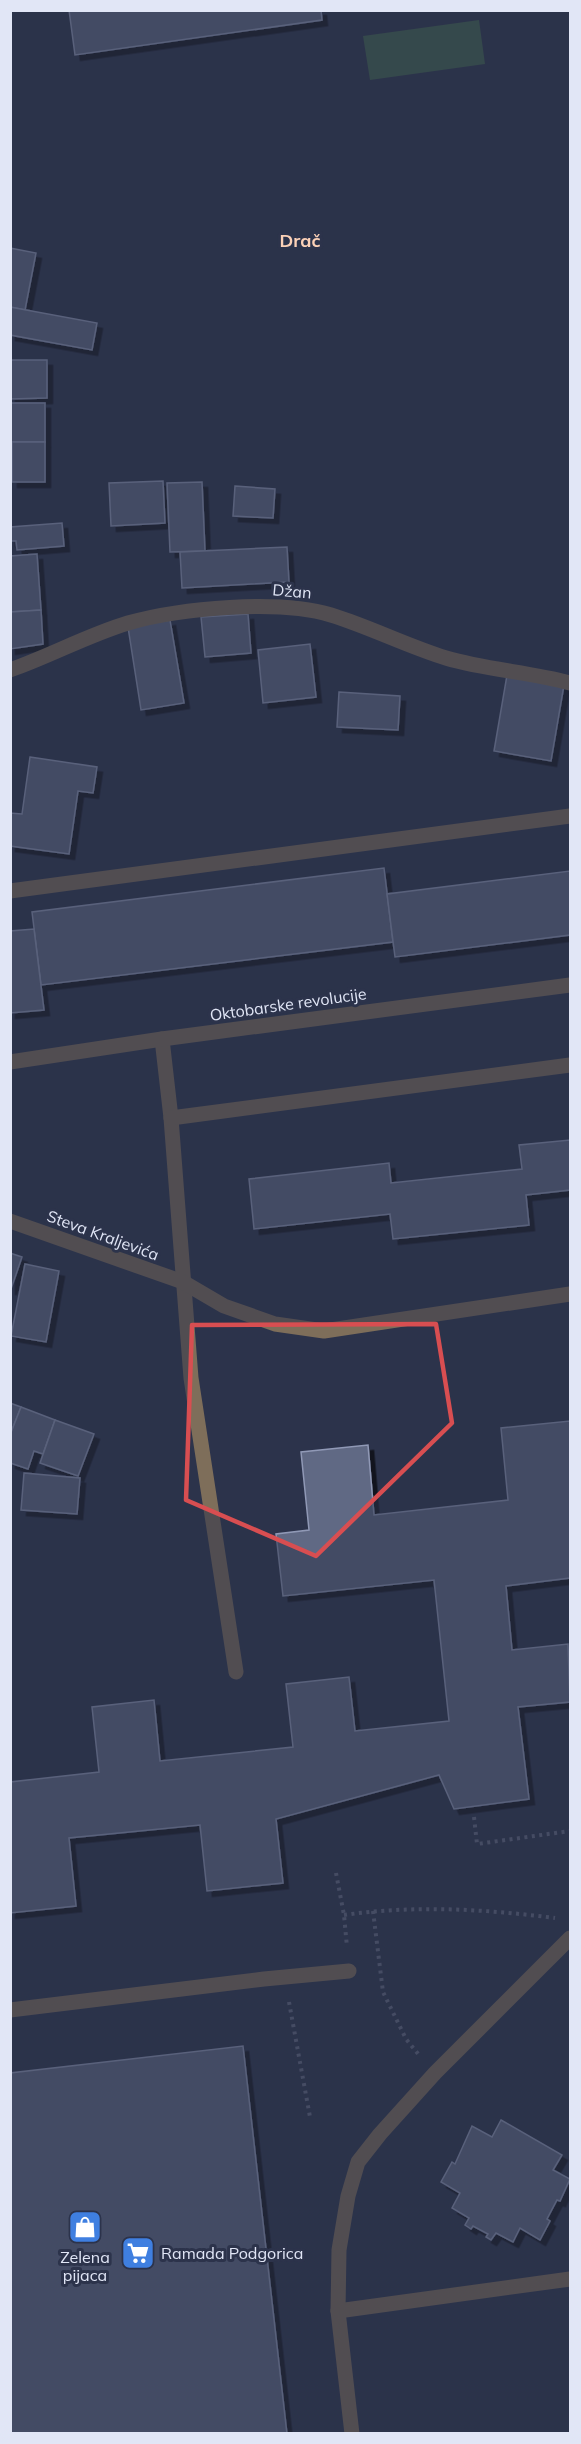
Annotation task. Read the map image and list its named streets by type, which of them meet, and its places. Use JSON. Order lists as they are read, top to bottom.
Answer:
{
  "streets": {
    "street": ["Džan", "Oktobarske revolucije", "Steva Kraljevića"]
  },
  "districts": ["Drač"],
  "places": {
    "shop": ["Zelena pijaca"],
    "supermarket": ["Ramada Podgorica"]
  }
}
